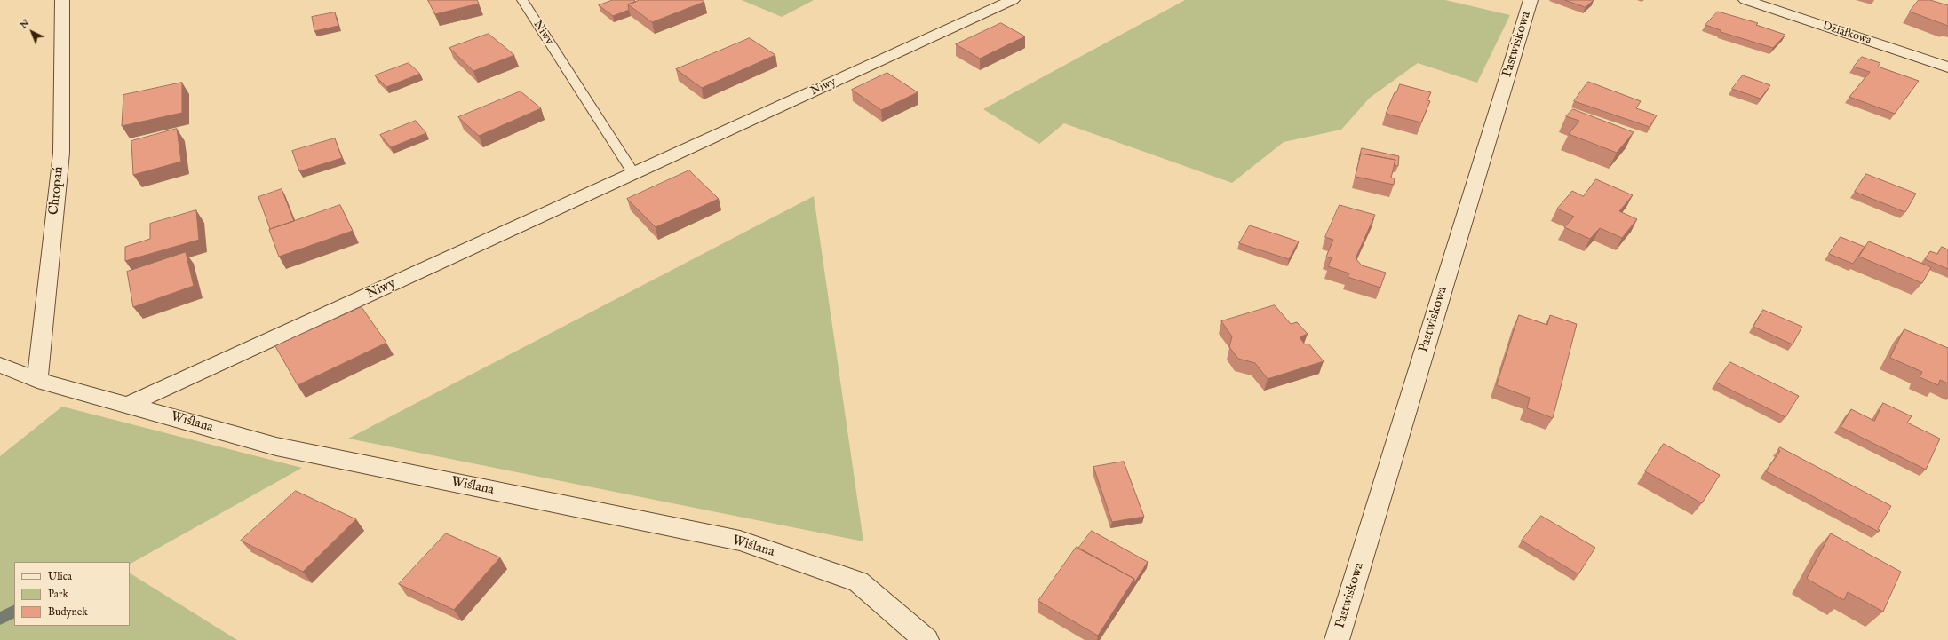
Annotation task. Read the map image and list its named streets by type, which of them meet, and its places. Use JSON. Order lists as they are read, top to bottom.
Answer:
{
  "streets": {
    "street": [
      "Niwy",
      "Działkowa",
      "Pastwiskowa",
      "Chropań",
      "Wiślana"
    ]
  },
  "crossings": [
    ["Niwy", "Wiślana"],
    ["Chropań", "Wiślana"]
  ],
  "legend": ["Ulica", "Park", "Budynek"],
  "north": "top left"
}
